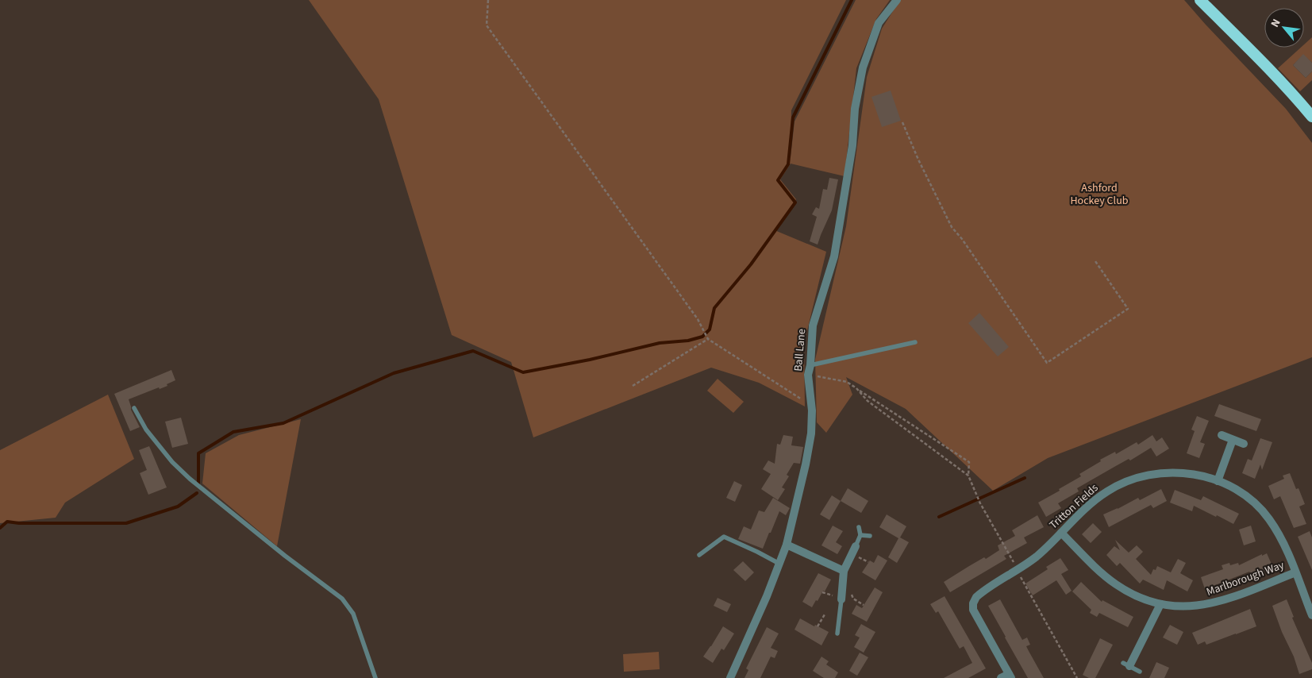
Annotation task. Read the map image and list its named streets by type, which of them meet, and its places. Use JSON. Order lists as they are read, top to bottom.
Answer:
{
  "streets": {
    "street": ["Ball Lane", "Tritton Fields", "Marlborough Way"]
  },
  "crossings": [
    ["Tritton Fields", "Marlborough Way"]
  ],
  "parks": ["Ashford Hockey Club"],
  "north": "top left"
}
